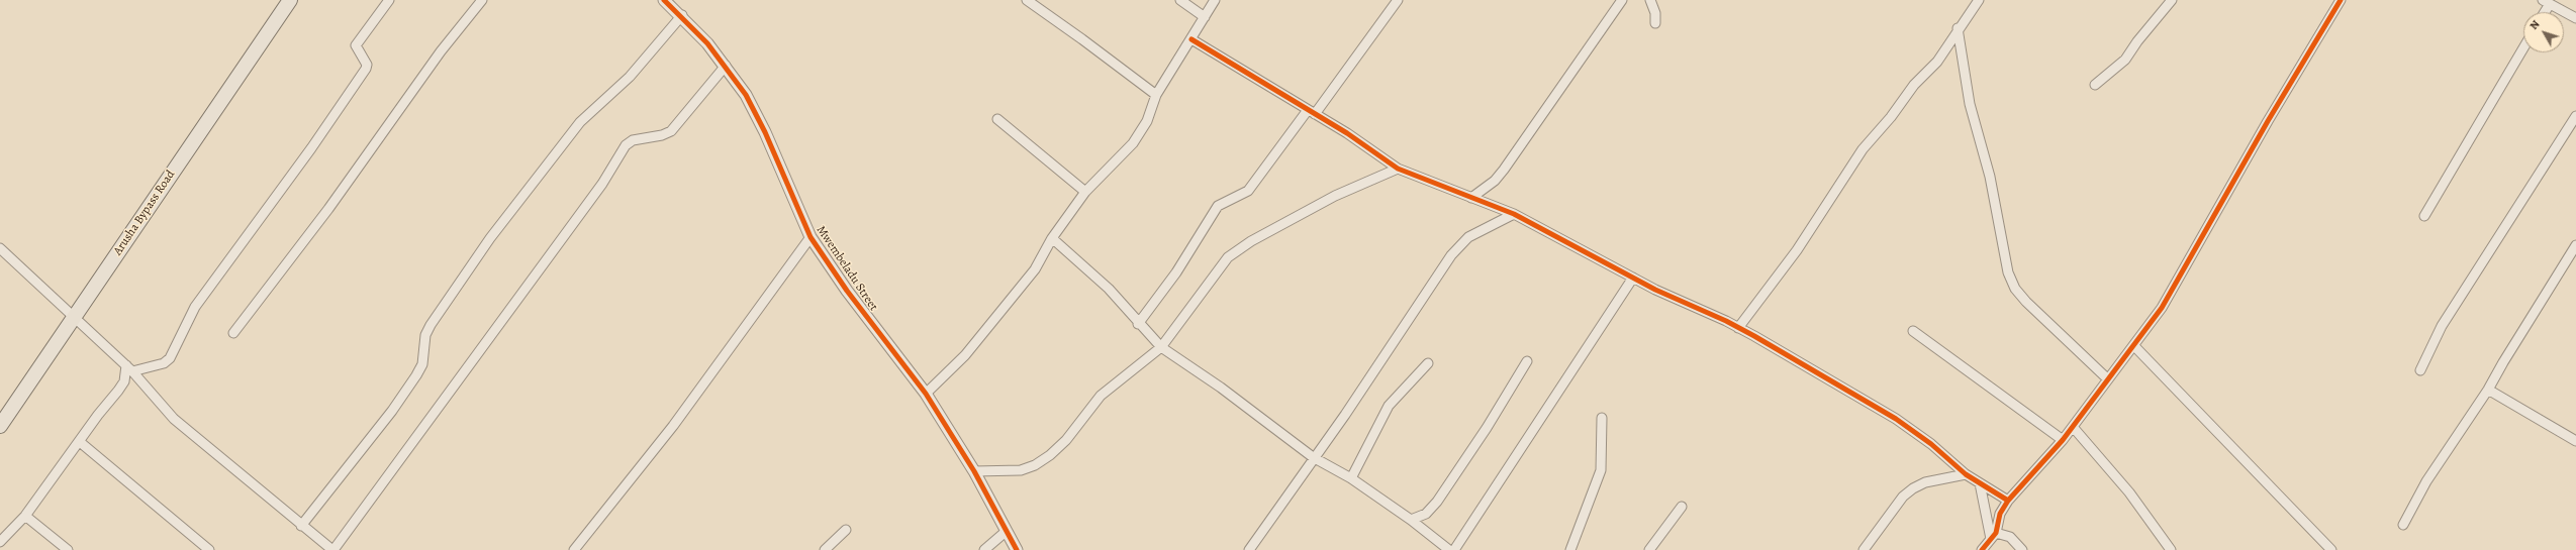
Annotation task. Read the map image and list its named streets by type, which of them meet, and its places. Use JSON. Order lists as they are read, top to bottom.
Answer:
{
  "streets": {
    "main road": ["Arusha Bypass Road"],
    "street": ["Mwembeladu Street"]
  },
  "north": "top left"
}
